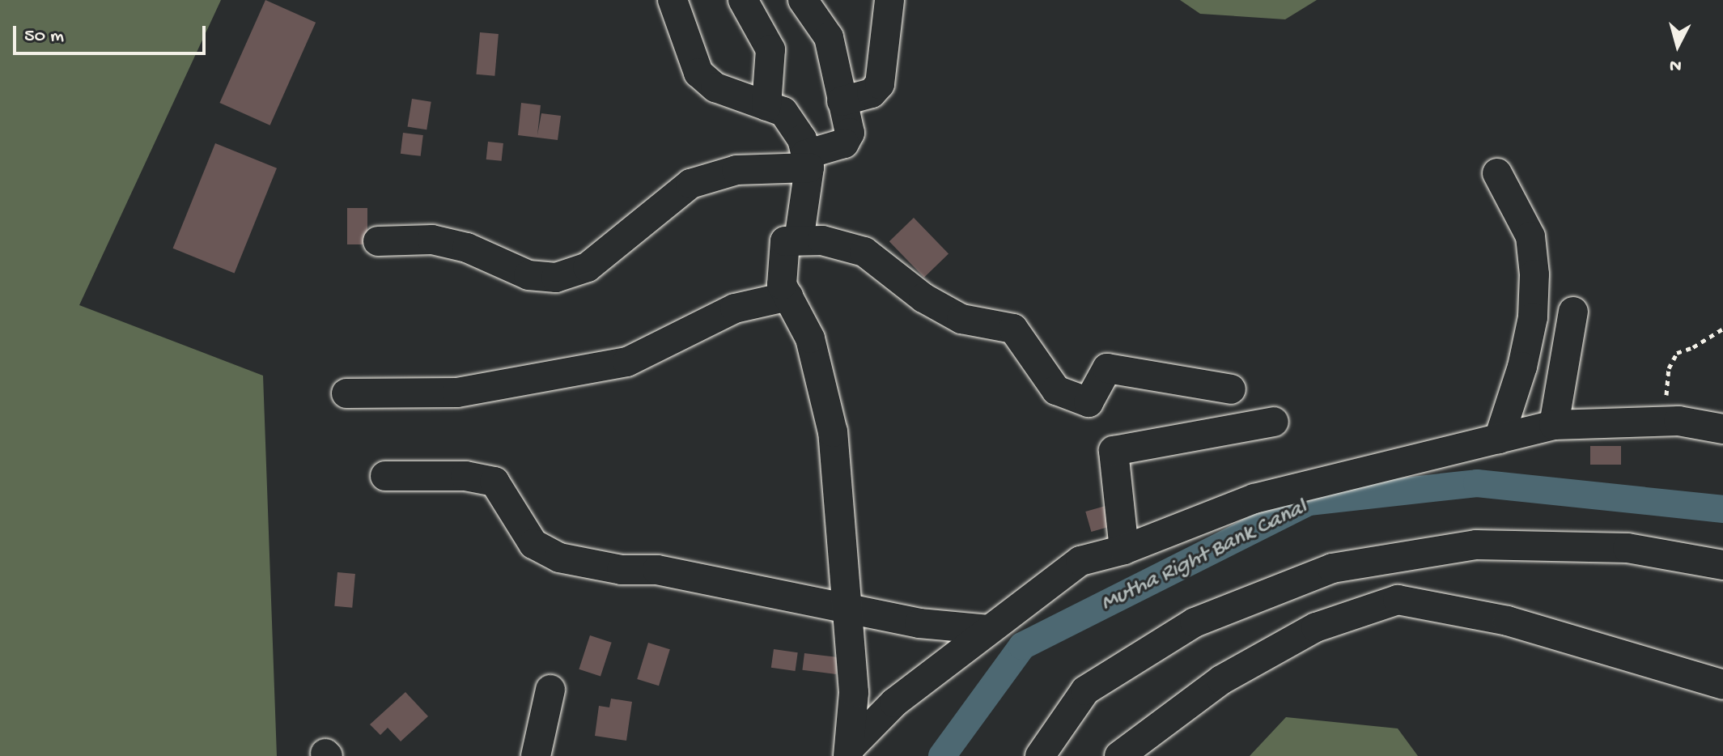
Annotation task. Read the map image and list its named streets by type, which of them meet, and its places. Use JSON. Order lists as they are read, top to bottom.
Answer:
{
  "water": ["Mutha Right Bank Canal"],
  "scale_bar": "50 m",
  "north": "bottom"
}
